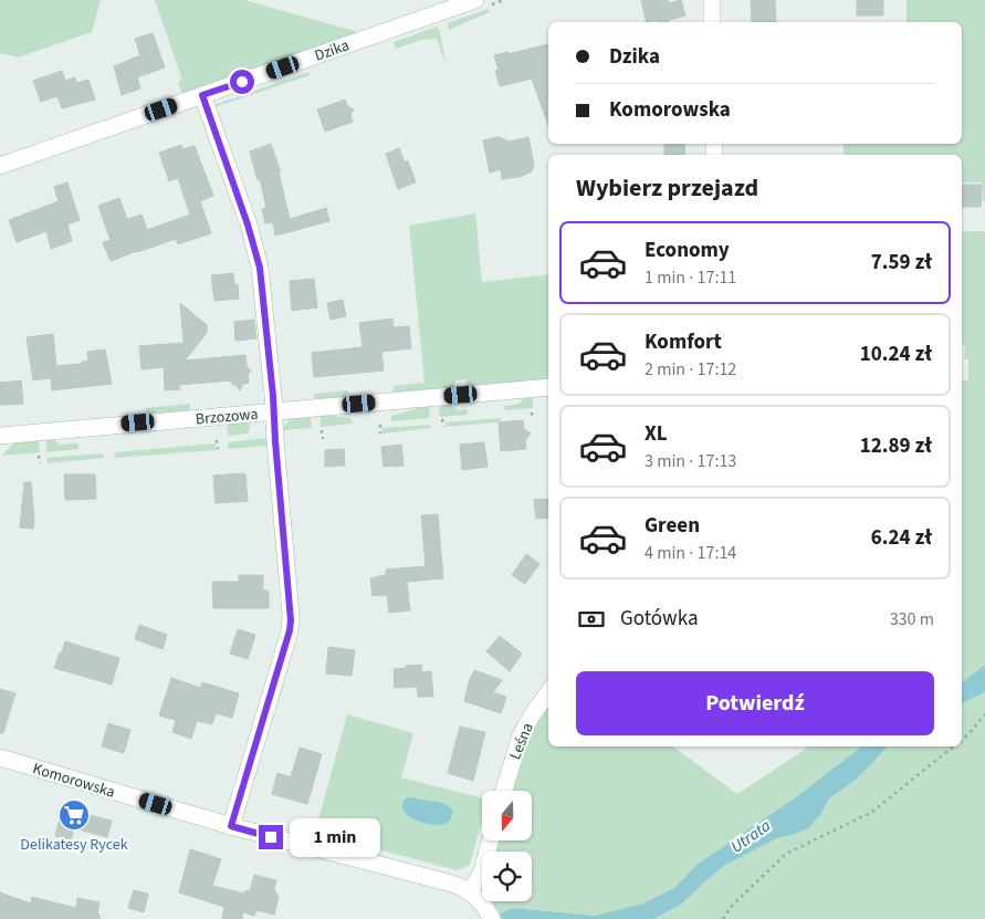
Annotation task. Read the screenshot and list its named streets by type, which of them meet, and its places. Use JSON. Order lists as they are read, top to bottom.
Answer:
{
  "streets": {
    "street": [
      "Dzika",
      "Brzozowa",
      "Leśna",
      "Komorowska"
    ]
  },
  "water": ["Utrata"],
  "places": {
    "supermarket": ["Delikatesy Rycek"]
  },
  "north": "bottom",
  "page": {
    "banner": ["Dzika", "Komorowska"],
    "heading": "Wybierz przejazd",
    "list": [
      {
        "name": "Economy",
        "note": "1 min · 17:11",
        "value": "7.59 zł"
      },
      {
        "name": "Komfort",
        "note": "2 min · 17:12",
        "value": "10.24 zł"
      },
      {
        "name": "XL",
        "note": "3 min · 17:13",
        "value": "12.89 zł"
      },
      {
        "name": "Green",
        "note": "4 min · 17:14",
        "value": "6.24 zł"
      }
    ],
    "pay": ["Gotówka", "330 m"],
    "buttons": "Potwierdź",
    "bubble": "1 min"
  }
}
